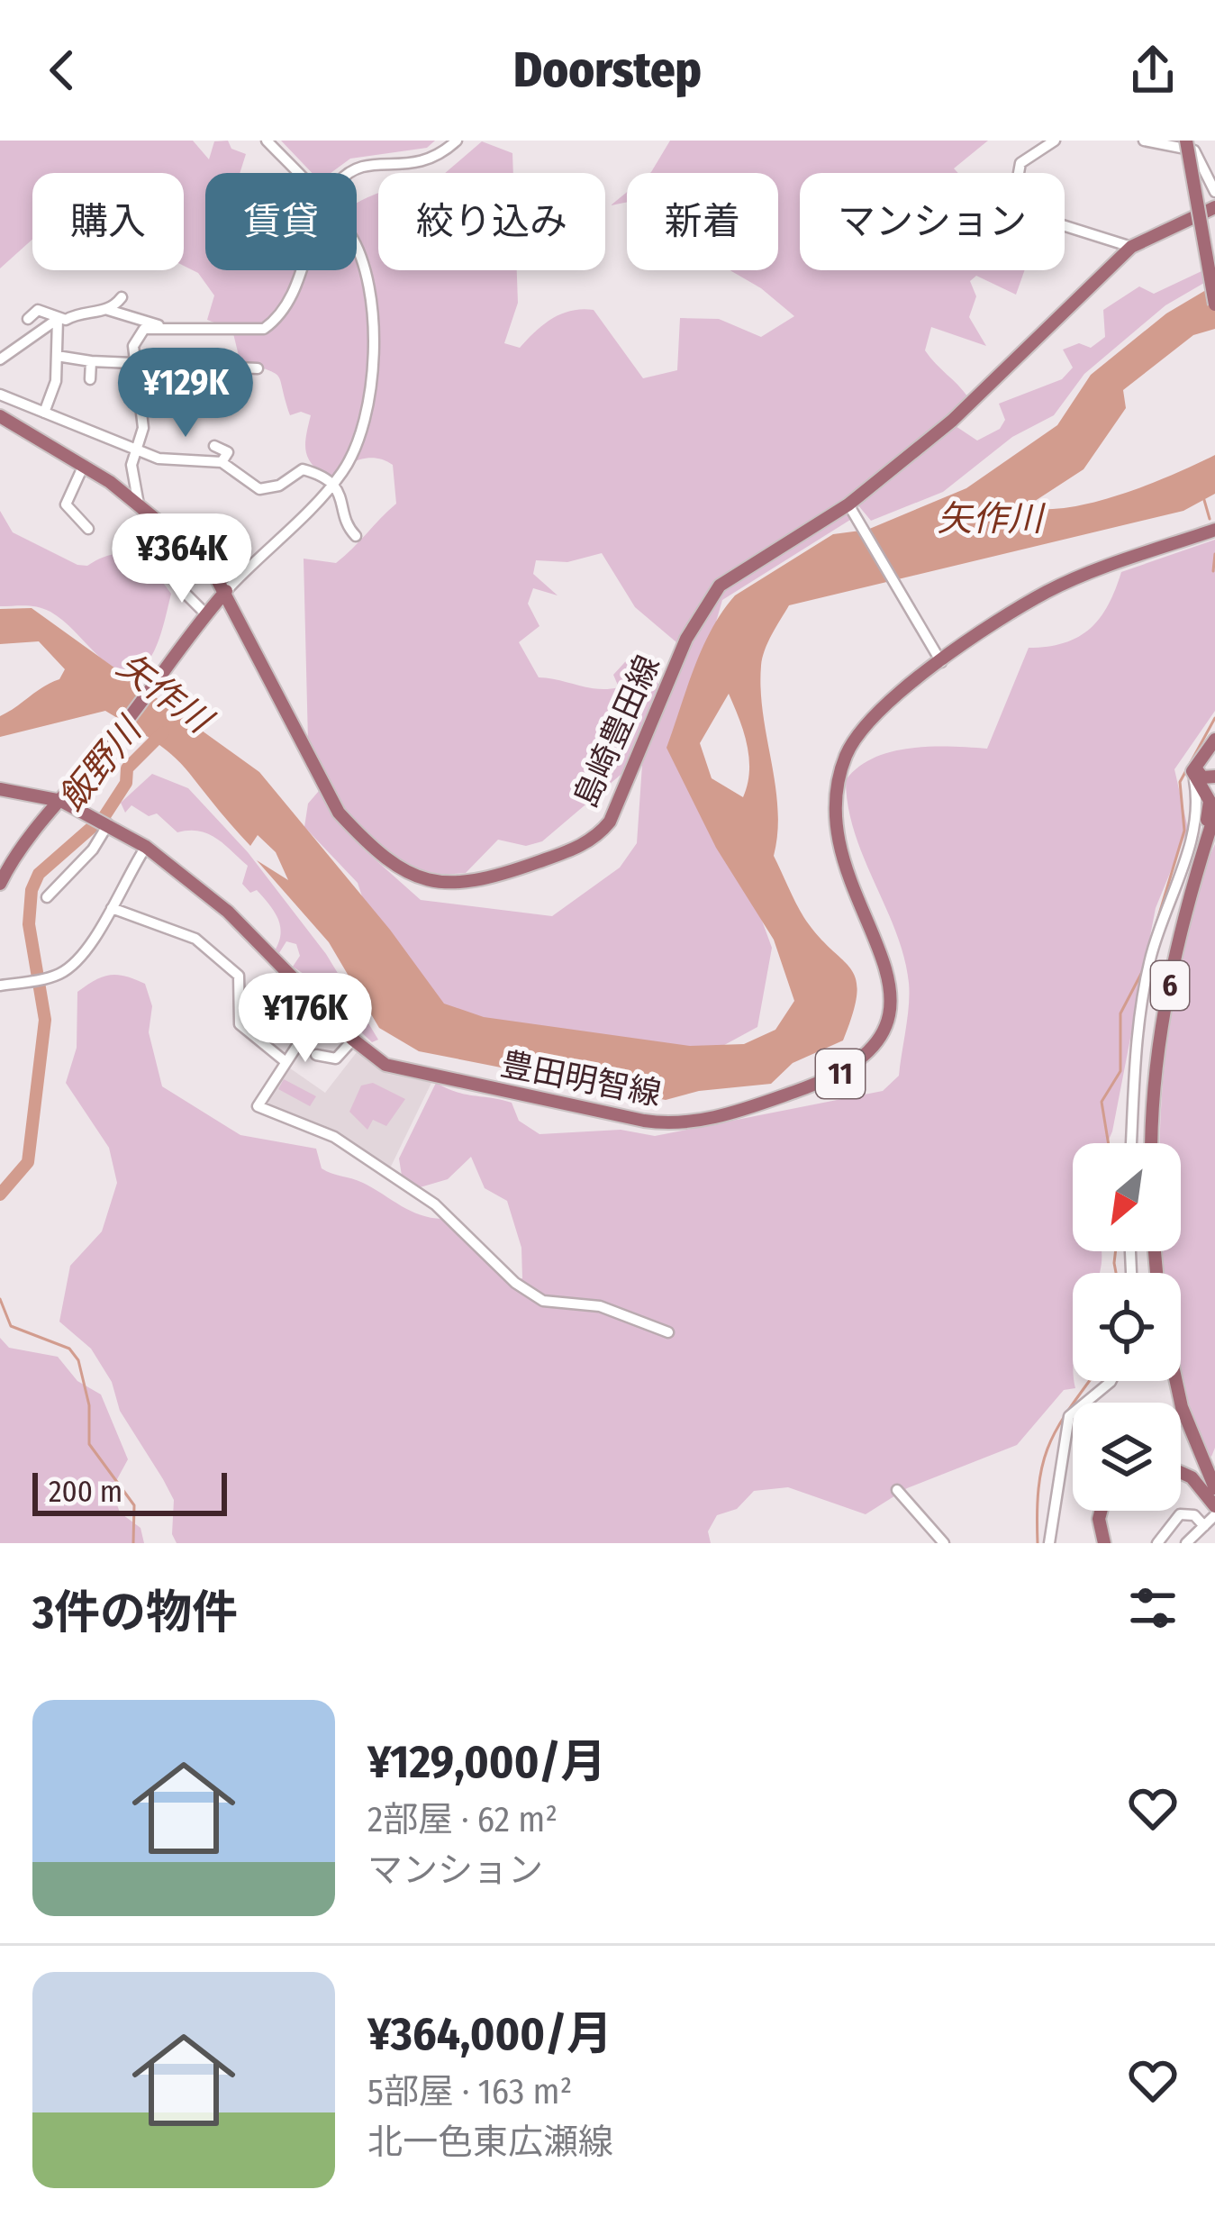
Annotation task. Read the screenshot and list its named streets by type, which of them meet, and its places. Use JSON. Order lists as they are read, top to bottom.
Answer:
{
  "streets": {
    "main road": [
      "島崎豊田線",
      "6",
      "11",
      "豊田明智線"
    ]
  },
  "water": ["矢作川", "飯野川"],
  "scale_bar": "200 m",
  "north": "bottom left",
  "page": {
    "header": "Doorstep",
    "chip": [
      "購入",
      "賃貸",
      "絞り込み",
      "新着",
      "マンション"
    ],
    "price": ["¥129K", "¥364K", "¥176K"],
    "scale": "200 m",
    "heading": "3件の物件",
    "list": [
      {
        "name": "¥129,000/月",
        "note": "2部屋 · 62 m² · マンション"
      },
      {
        "name": "¥364,000/月",
        "note": "5部屋 · 163 m² · 北一色東広瀬線"
      }
    ]
  }
}
